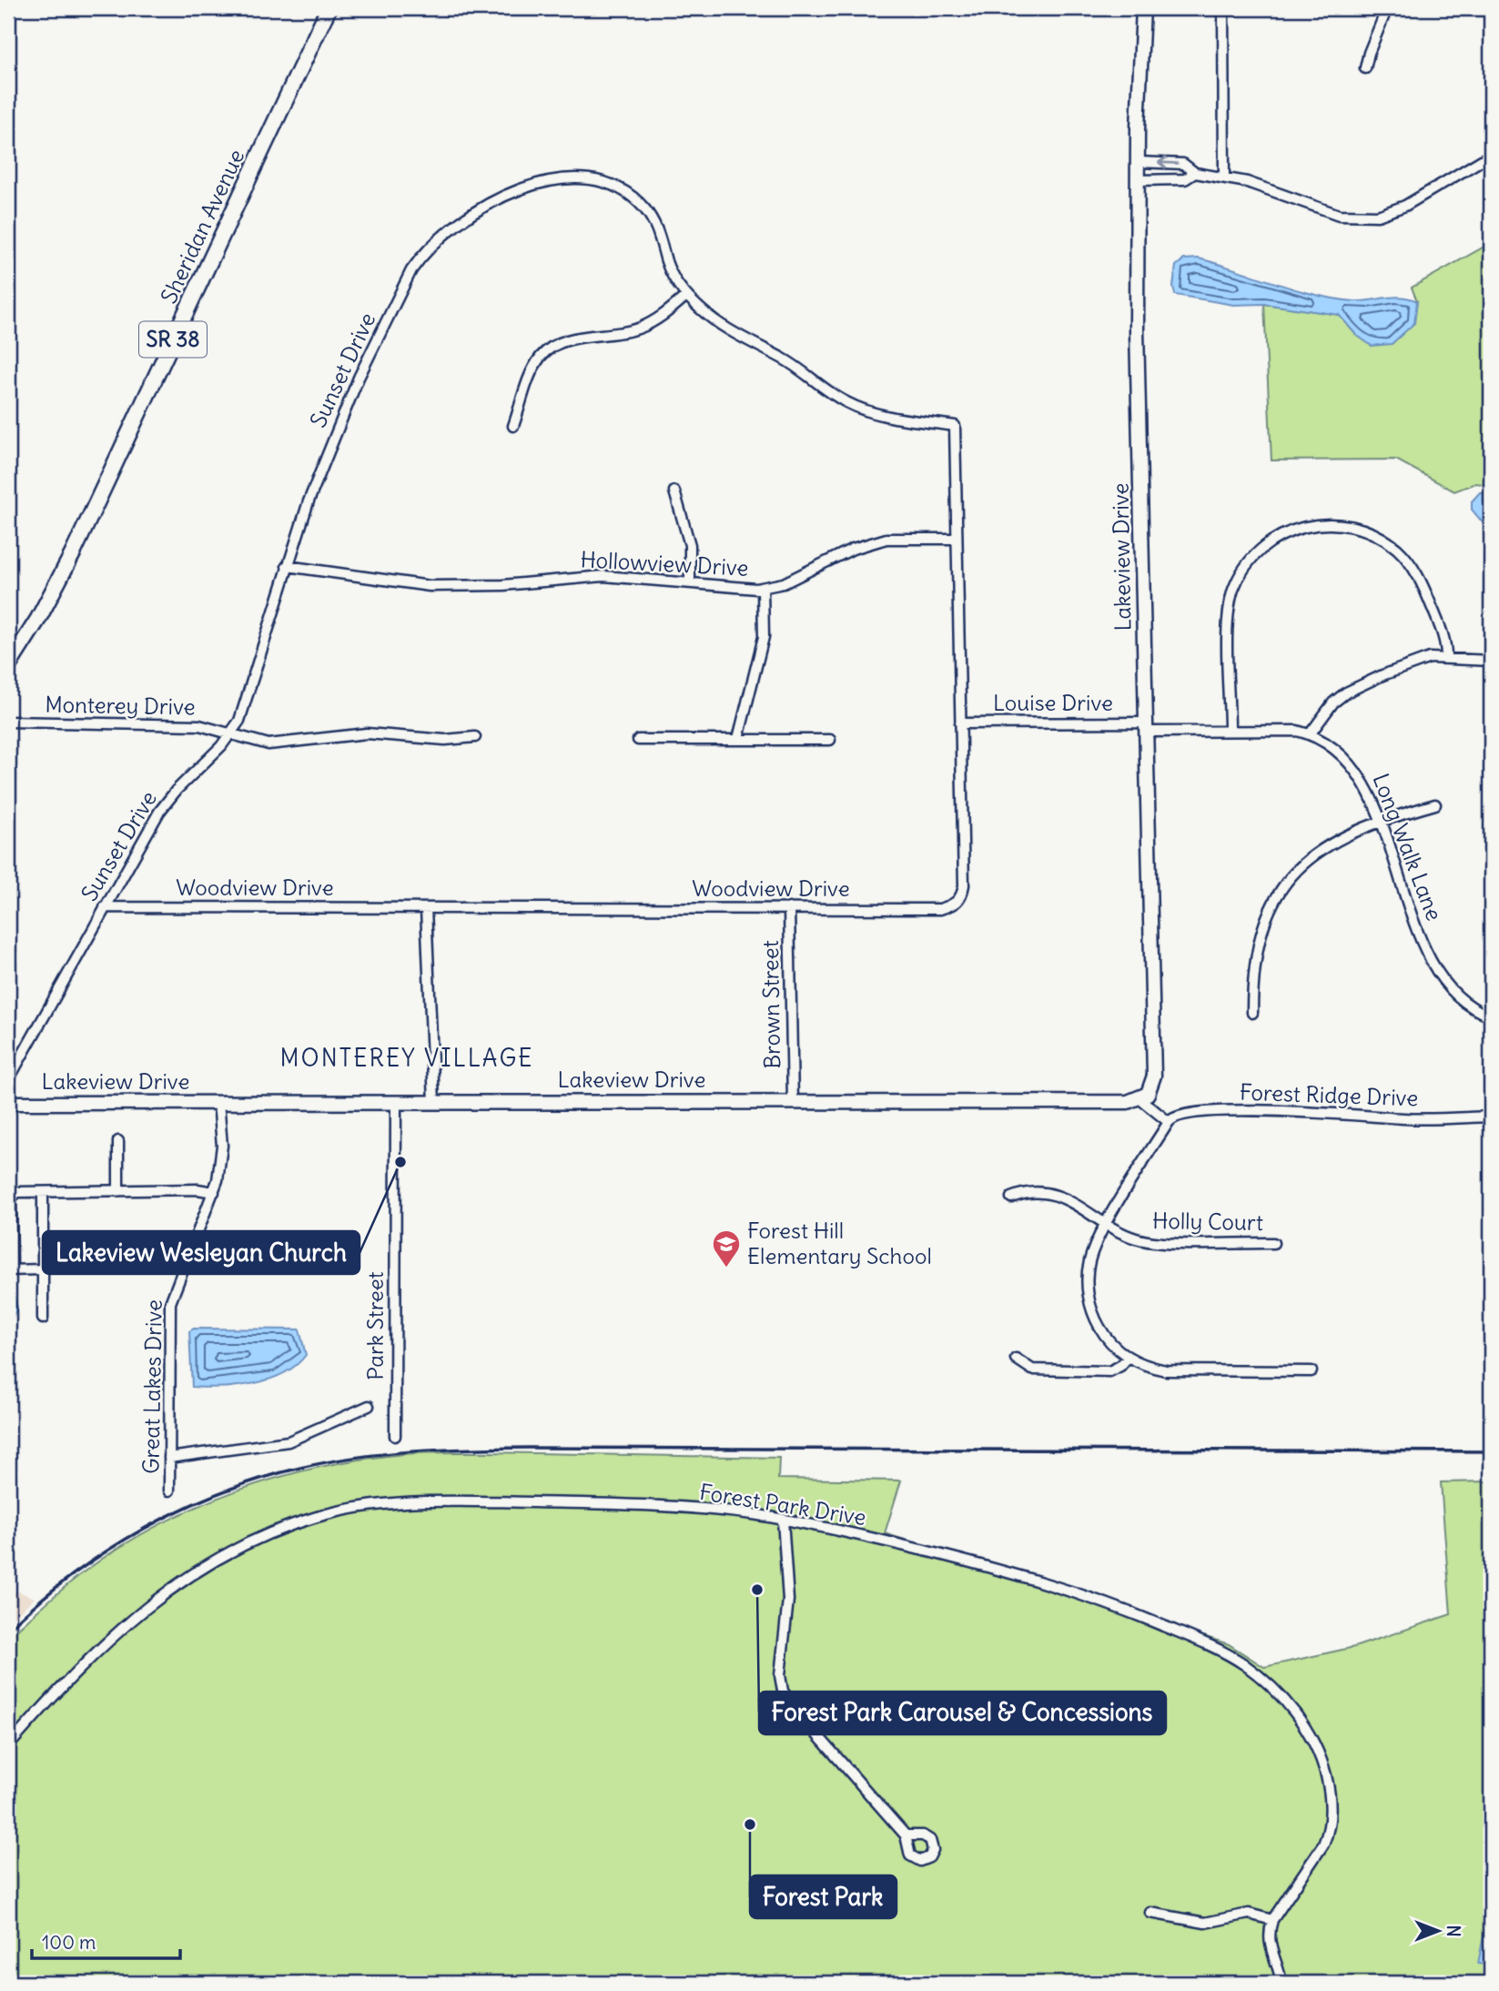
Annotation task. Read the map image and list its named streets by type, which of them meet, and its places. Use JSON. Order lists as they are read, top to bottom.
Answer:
{
  "streets": {
    "main road": ["Sheridan Avenue", "SR 38"],
    "street": [
      "Sunset Drive",
      "Lakeview Drive",
      "Hollowview Drive",
      "Louise Drive",
      "Monterey Drive",
      "Long Walk Lane",
      "Woodview Drive",
      "Brown Street",
      "Forest Ridge Drive",
      "Holly Court",
      "Park Street",
      "Great Lakes Drive",
      "Forest Park Drive"
    ]
  },
  "crossings": [
    ["Sunset Drive", "Hollowview Drive"],
    ["Sunset Drive", "Monterey Drive"],
    ["Sunset Drive", "Woodview Drive"],
    ["Lakeview Drive", "Louise Drive"],
    ["Lakeview Drive", "Long Walk Lane"],
    ["Lakeview Drive", "Brown Street"],
    ["Lakeview Drive", "Park Street"],
    ["Lakeview Drive", "Great Lakes Drive"],
    ["Hollowview Drive", "Woodview Drive"],
    ["Louise Drive", "Long Walk Lane"],
    ["Louise Drive", "Woodview Drive"],
    ["Woodview Drive", "Brown Street"]
  ],
  "districts": ["MONTEREY VILLAGE"],
  "places": {
    "other": ["Lakeview Wesleyan Church", "Forest Park Carousel & Concessions", "Forest Park"],
    "school or university": ["Forest Hill Elementary School"]
  },
  "scale_bar": "100 m",
  "north": "right"
}
